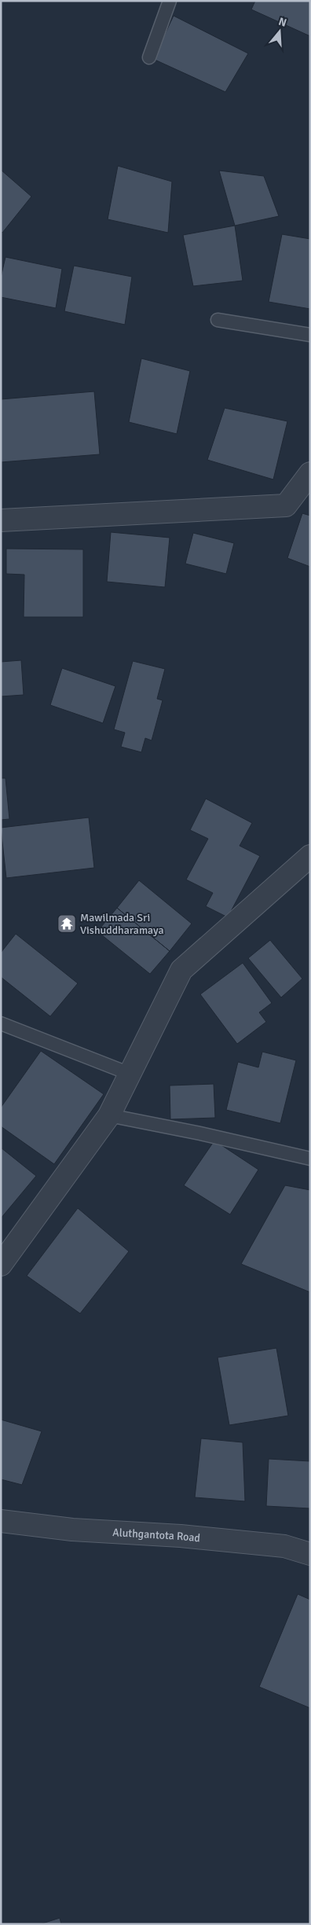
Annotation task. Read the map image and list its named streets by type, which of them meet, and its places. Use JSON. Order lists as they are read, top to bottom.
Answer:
{
  "streets": {
    "street": ["Aluthgantota Road"]
  },
  "places": {
    "temple": ["Mawilmada Sri Vishuddharamaya"]
  },
  "north": "top"
}
